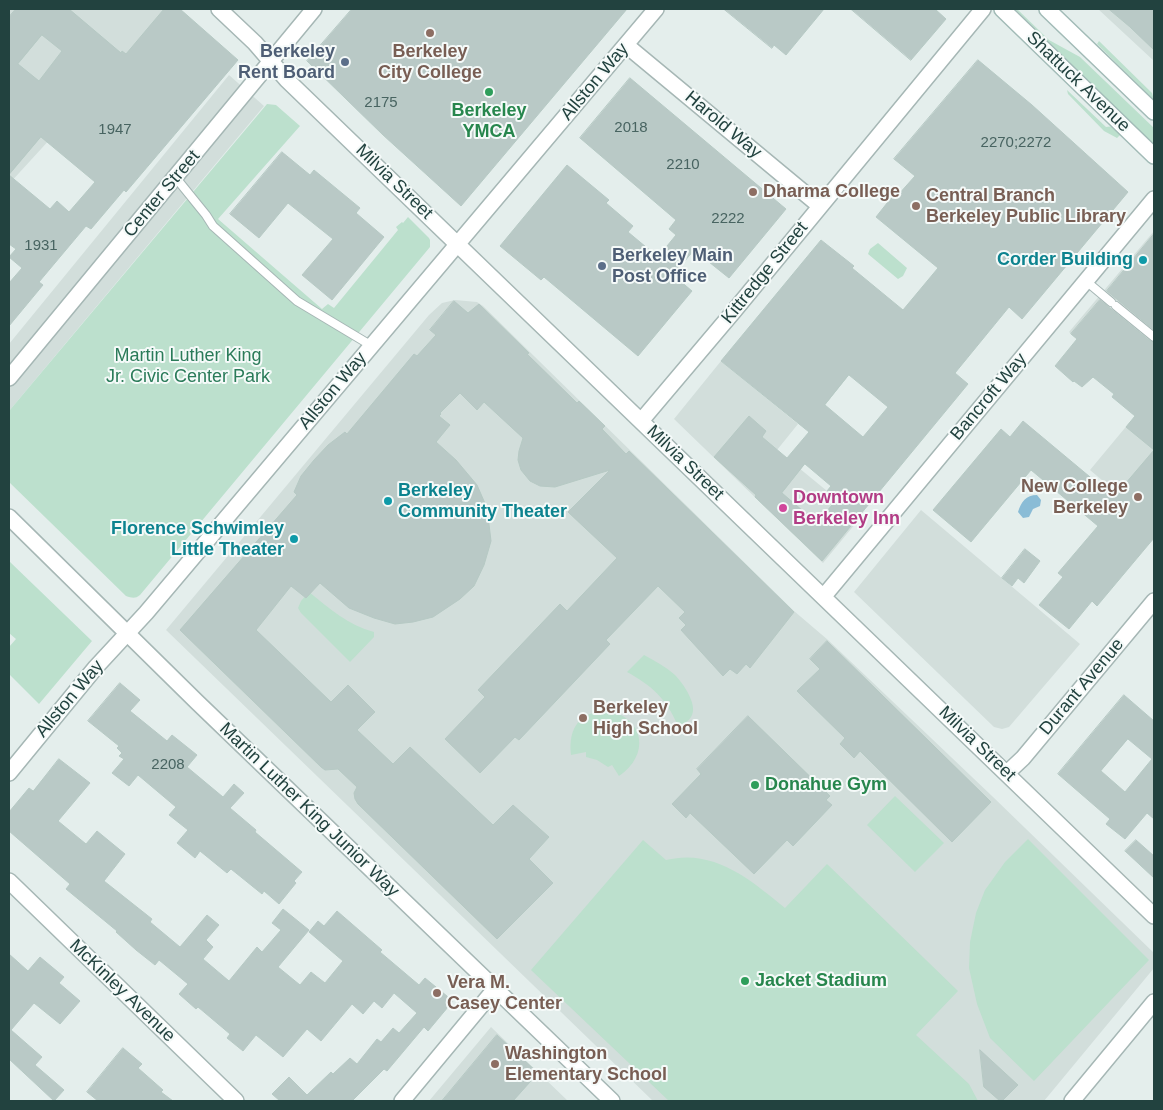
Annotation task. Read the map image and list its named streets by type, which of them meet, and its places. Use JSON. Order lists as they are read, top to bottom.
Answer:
{
  "streets": {
    "street": [
      "Allston Way",
      "Shattuck Avenue",
      "Harold Way",
      "Milvia Street",
      "Center Street",
      "Kittredge Street",
      "Bancroft Way",
      "Durant Avenue",
      "Martin Luther King Junior Way",
      "McKinley Avenue"
    ]
  },
  "crossings": [
    ["Allston Way", "Harold Way"],
    ["Allston Way", "Milvia Street"],
    ["Allston Way", "Martin Luther King Junior Way"],
    ["Harold Way", "Kittredge Street"],
    ["Milvia Street", "Center Street"],
    ["Milvia Street", "Kittredge Street"],
    ["Milvia Street", "Bancroft Way"],
    ["Milvia Street", "Durant Avenue"]
  ],
  "parks": ["Martin Luther King Jr. Civic Center Park"],
  "places": [
    "Berkeley City College",
    "Berkeley Rent Board",
    "Berkeley YMCA",
    "Dharma College",
    "Central Branch Berkeley Public Library",
    "Corder Building",
    "Berkeley Main Post Office",
    "New College Berkeley",
    "Berkeley Community Theater",
    "Downtown Berkeley Inn",
    "Florence Schwimley Little Theater",
    "Berkeley High School",
    "Donahue Gym",
    "Jacket Stadium",
    "Vera M. Casey Center",
    "Washington Elementary School"
  ],
  "house_numbers": [
    "2175",
    "2018",
    "1947",
    "2270;2272",
    "2210",
    "2222",
    "1931",
    "2208"
  ]
}
